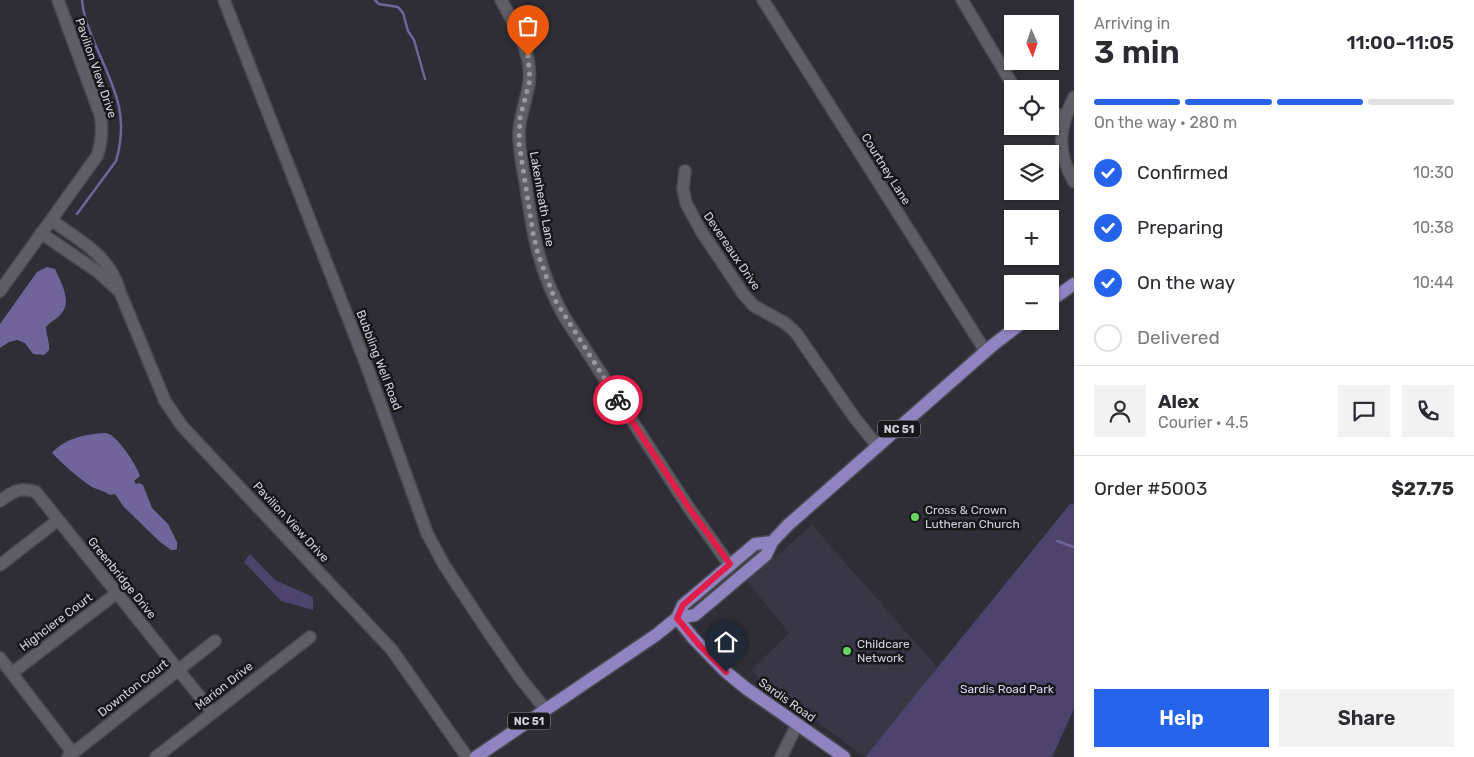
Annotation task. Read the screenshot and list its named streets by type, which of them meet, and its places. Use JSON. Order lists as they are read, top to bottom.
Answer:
{
  "streets": {
    "main road": ["NC 51", "Sardis Road"],
    "street": [
      "Pavilion View Drive",
      "Courtney Lane",
      "Lakenheath Lane",
      "Devereaux Drive",
      "Bubbling Well Road",
      "Greenbridge Drive",
      "Highclere Court",
      "Marion Drive",
      "Downton Court"
    ]
  },
  "crossings": [
    ["Courtney Lane", "NC 51"],
    ["Lakenheath Lane", "NC 51"],
    ["Devereaux Drive", "NC 51"],
    ["Bubbling Well Road", "NC 51"],
    ["NC 51", "Sardis Road"],
    ["Greenbridge Drive", "Highclere Court"],
    ["Greenbridge Drive", "Marion Drive"],
    ["Greenbridge Drive", "Downton Court"]
  ],
  "parks": ["Sardis Road Park"],
  "places": ["Cross & Crown Lutheran Church", "Childcare Network"],
  "north": "bottom",
  "page": {
    "heading": ["3 min", "Arriving in", "11:00–11:05"],
    "panel": [
      "Alex",
      "Courier · 4.5",
      "Order #5003",
      "$27.75"
    ],
    "map_buttons": ["+", "−"],
    "bar": "On the way · 280 m",
    "list": [
      ["Confirmed", "10:30"],
      ["Preparing", "10:38"],
      ["On the way", "10:44"],
      "Delivered"
    ],
    "buttons": ["Help", "Share"]
  }
}
